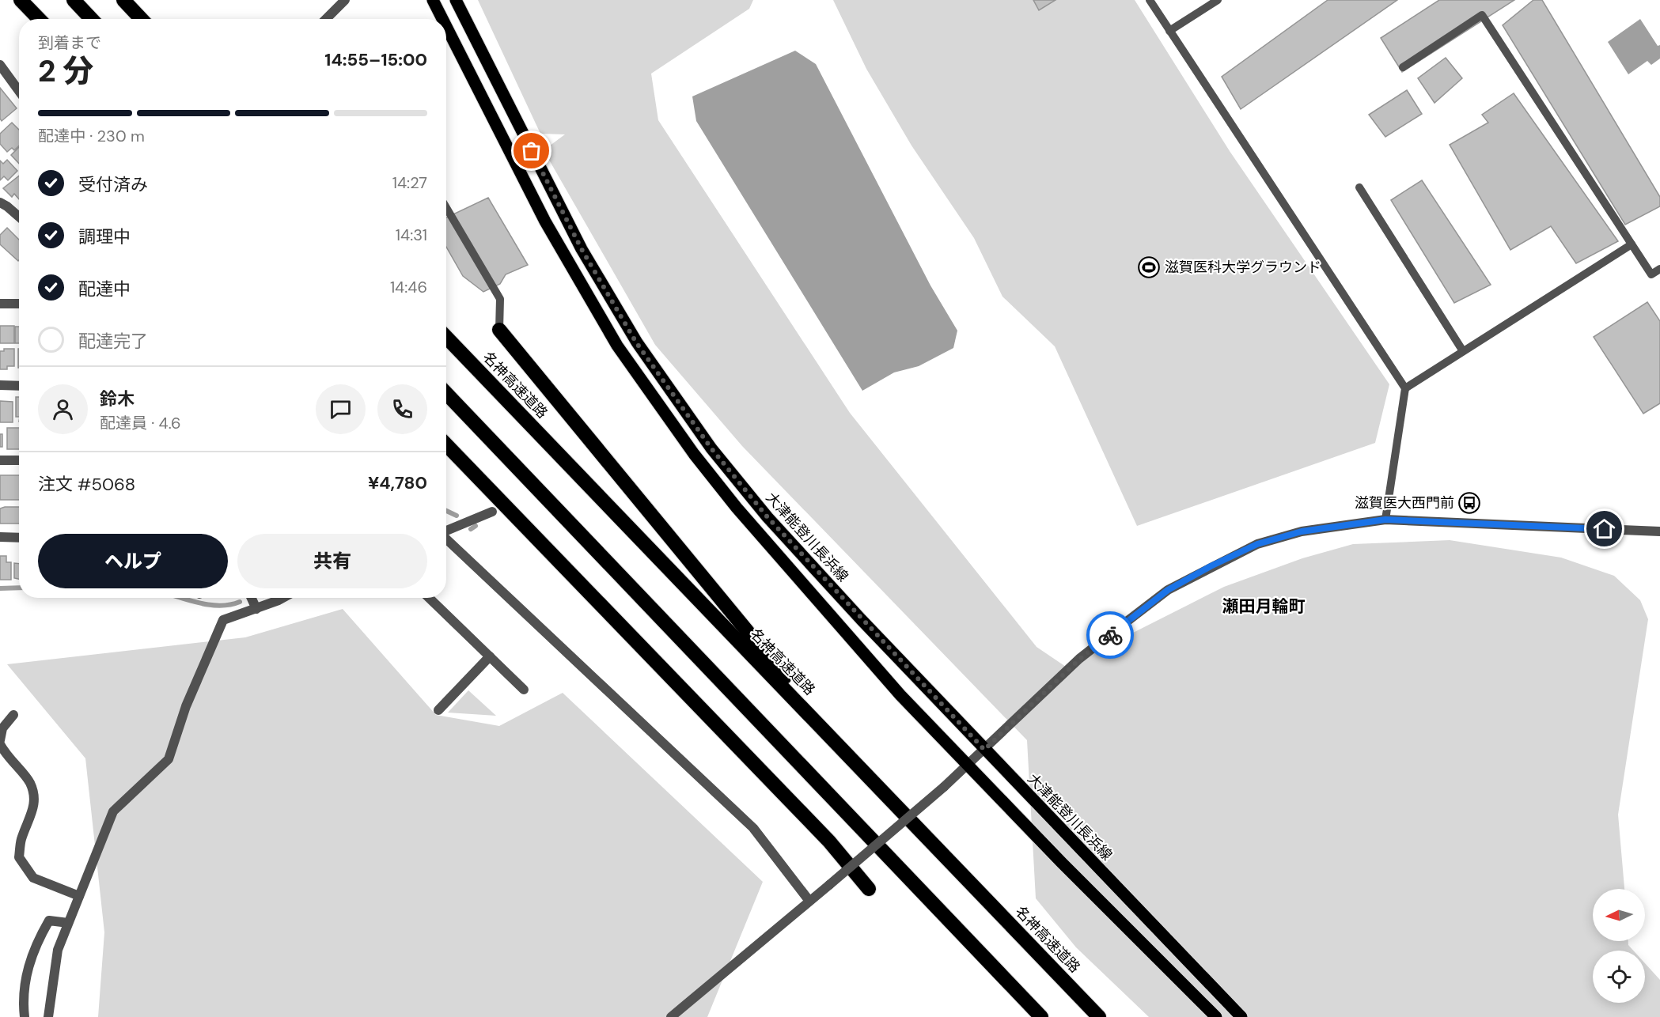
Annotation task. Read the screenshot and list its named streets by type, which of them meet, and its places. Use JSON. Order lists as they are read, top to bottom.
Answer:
{
  "streets": {
    "highway": ["名神高速道路"],
    "main road": ["大津能登川長浜線"]
  },
  "districts": ["瀬田月輪町"],
  "places": {
    "sports": ["滋賀医科大学グラウンド"],
    "bus stop": ["滋賀医大西門前"]
  },
  "north": "left",
  "page": {
    "heading": ["2 分", "到着まで", "14:55–15:00"],
    "panel": [
      "鈴木",
      "配達員 · 4.6",
      "注文 #5068",
      "¥4,780"
    ],
    "bar": "配達中 · 230 m",
    "list": [
      ["受付済み", "14:27"],
      ["調理中", "14:31"],
      ["配達中", "14:46"],
      "配達完了"
    ],
    "buttons": ["ヘルプ", "共有"]
  }
}
